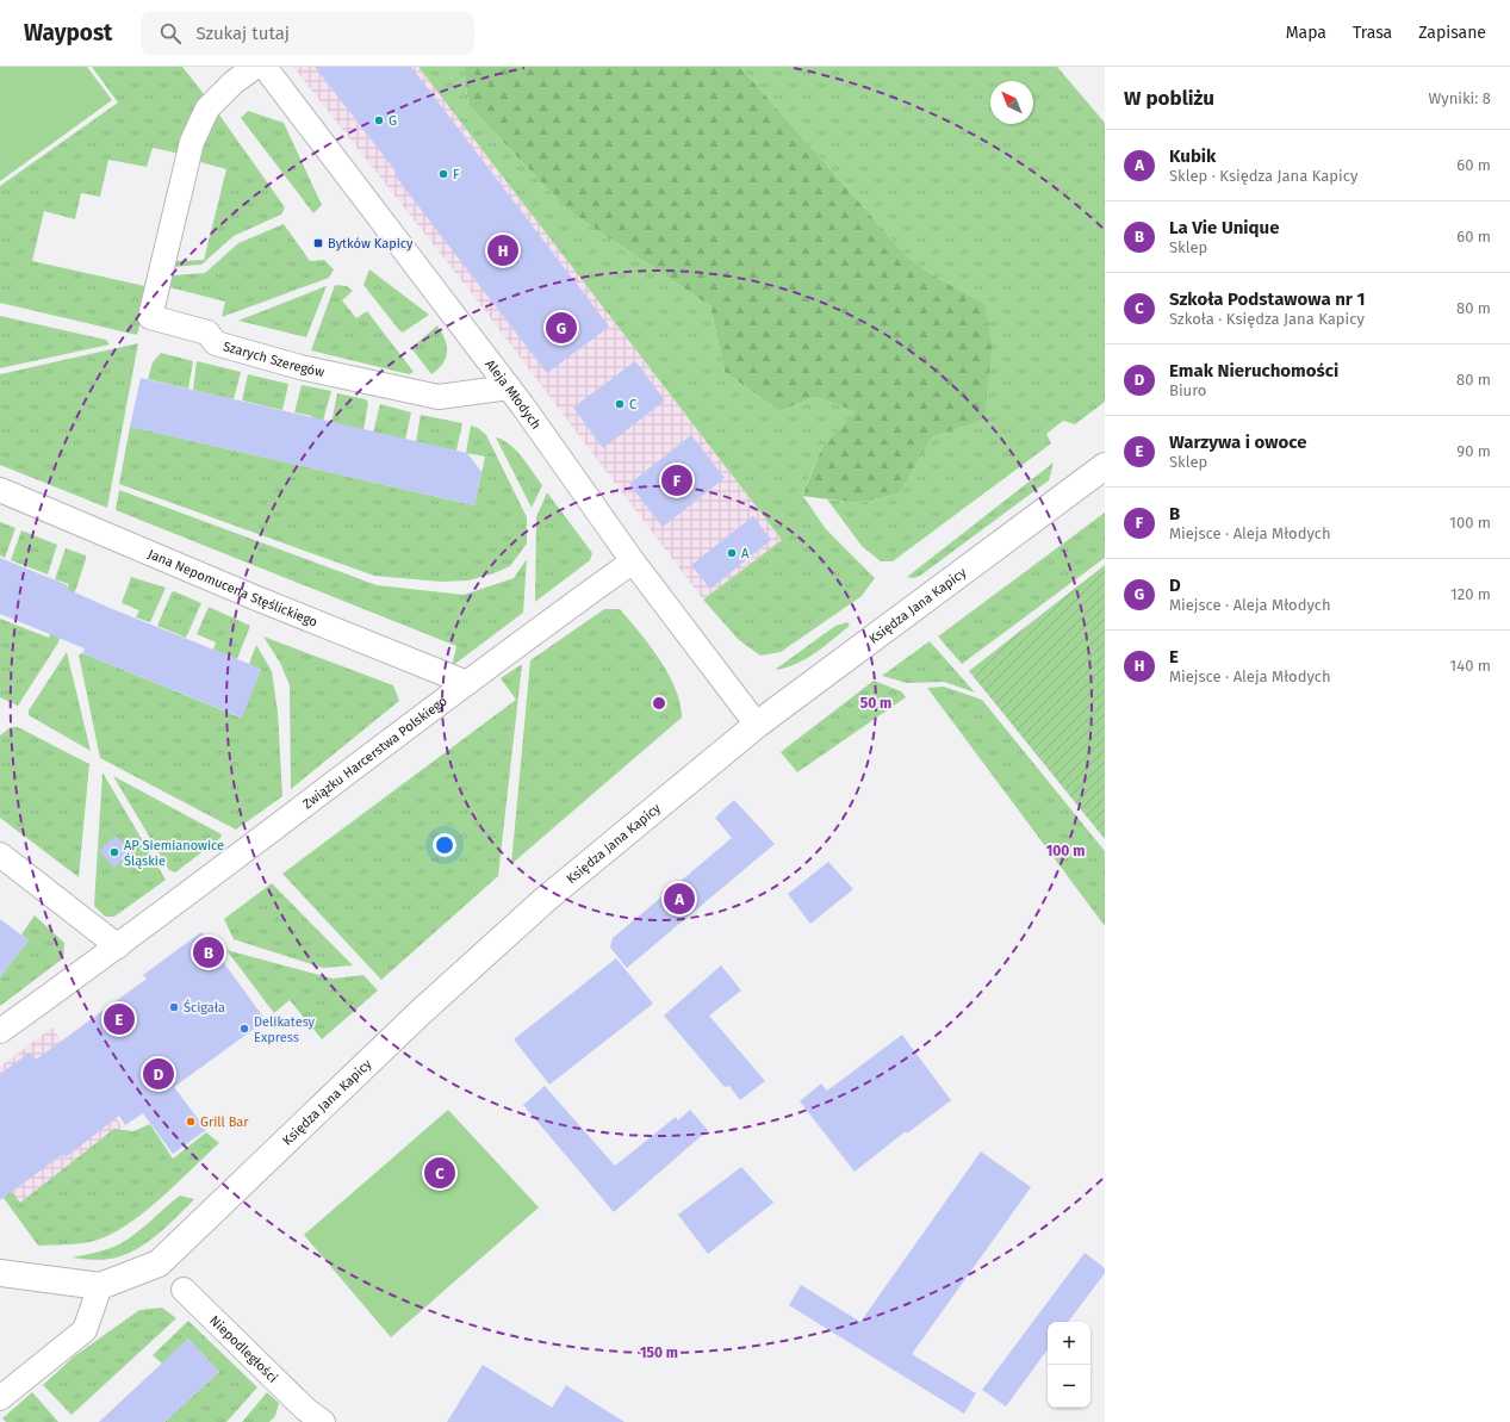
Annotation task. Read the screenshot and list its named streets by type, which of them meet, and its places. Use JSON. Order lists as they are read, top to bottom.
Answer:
{
  "streets": {
    "street": [
      "Szarych Szeregów",
      "Aleja Młodych",
      "Jana Nepomucena Stęślickiego",
      "Księdza Jana Kapicy",
      "Związku Harcerstwa Polskiego",
      "Niepodległości"
    ]
  },
  "crossings": [
    ["Szarych Szeregów", "Aleja Młodych"],
    ["Aleja Młodych", "Księdza Jana Kapicy"],
    ["Aleja Młodych", "Związku Harcerstwa Polskiego"],
    ["Jana Nepomucena Stęślickiego", "Związku Harcerstwa Polskiego"]
  ],
  "places": {
    "other": [
      "G",
      "F",
      "C",
      "A",
      "AP Siemianowice Śląskie",
      "Ścigała",
      "Delikatesy Express",
      "Grill Bar"
    ],
    "transit": ["Bytków Kapicy"]
  },
  "north": "top left",
  "page": {
    "header": "Waypost",
    "search": "Szukaj tutaj",
    "nav": ["Mapa", "Trasa", "Zapisane"],
    "heading": ["W pobliżu", "Wyniki: 8"],
    "list": [
      {
        "mark": "A",
        "name": "Kubik",
        "note": "Sklep · Księdza Jana Kapicy",
        "value": "60 m"
      },
      {
        "mark": "B",
        "name": "La Vie Unique",
        "note": "Sklep",
        "value": "60 m"
      },
      {
        "mark": "C",
        "name": "Szkoła Podstawowa nr 1",
        "note": "Szkoła · Księdza Jana Kapicy",
        "value": "80 m"
      },
      {
        "mark": "D",
        "name": "Emak Nieruchomości",
        "note": "Biuro",
        "value": "80 m"
      },
      {
        "mark": "E",
        "name": "Warzywa i owoce",
        "note": "Sklep",
        "value": "90 m"
      },
      {
        "mark": "F",
        "name": "B",
        "note": "Miejsce · Aleja Młodych",
        "value": "100 m"
      },
      {
        "mark": "G",
        "name": "D",
        "note": "Miejsce · Aleja Młodych",
        "value": "120 m"
      },
      {
        "mark": "H",
        "name": "E",
        "note": "Miejsce · Aleja Młodych",
        "value": "140 m"
      }
    ],
    "pins": [
      "H",
      "G",
      "F",
      "A",
      "B",
      "E",
      "D",
      "C"
    ],
    "map_buttons": ["+", "−"]
  },
  "rings": ["50 m", "100 m", "150 m"]
}
